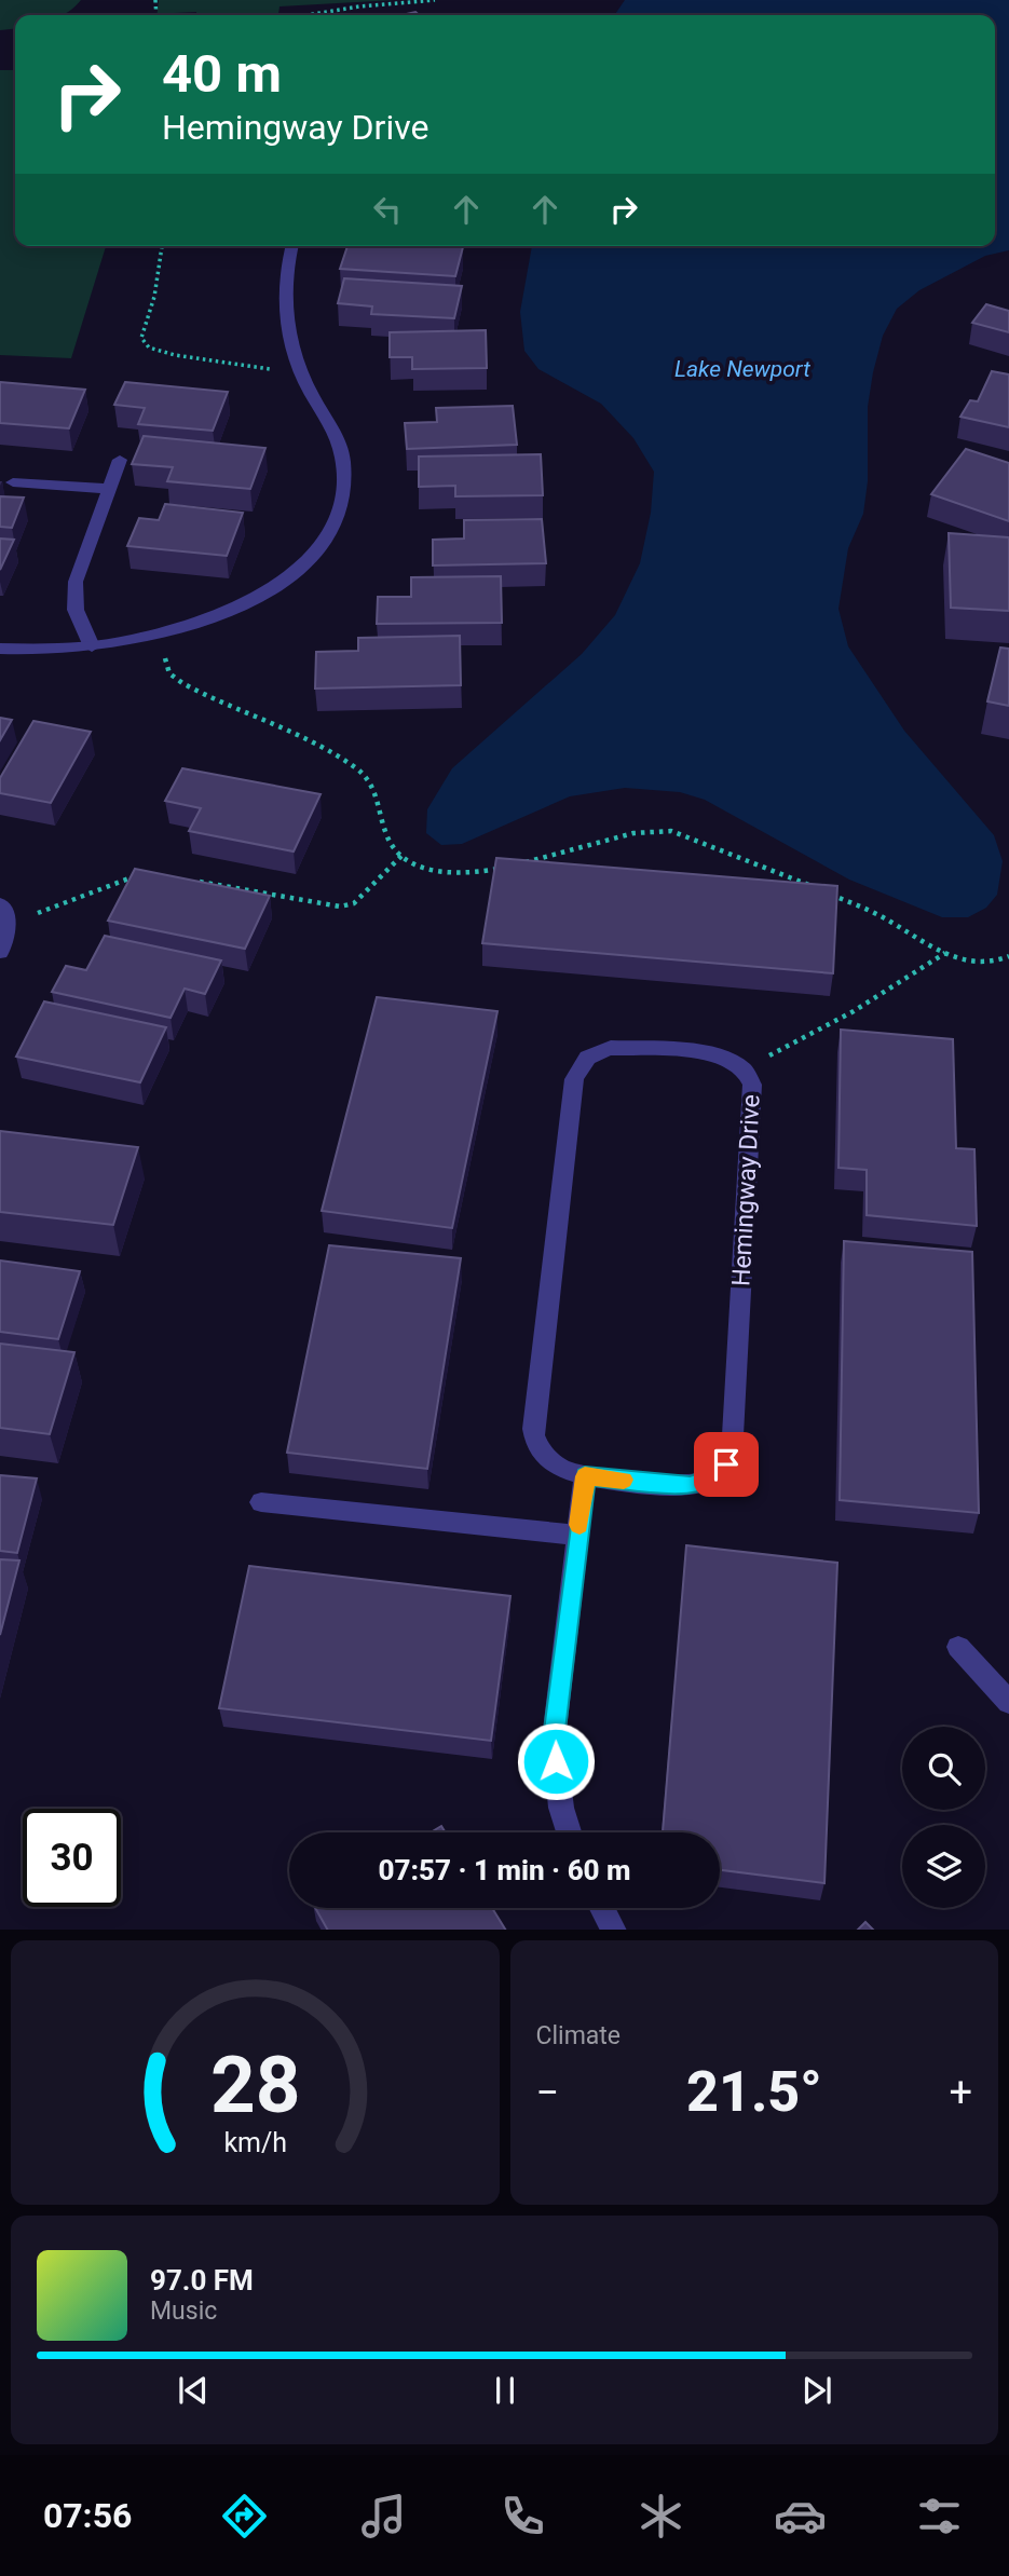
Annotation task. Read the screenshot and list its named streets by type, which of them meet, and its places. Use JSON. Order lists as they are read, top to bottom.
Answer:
{
  "streets": {
    "street": ["Hemingway Drive"]
  },
  "water": ["Lake Newport"],
  "page": {
    "turn": ["40 m", "Hemingway Drive"],
    "limit": "30",
    "trip": "07:57 · 1 min · 60 m",
    "tile": "Climate",
    "heat": ["−", "21.5°", "+"],
    "song": ["97.0 FM", "Music"],
    "tabs": "07:56",
    "gauge": ["28", "km/h"]
  }
}
